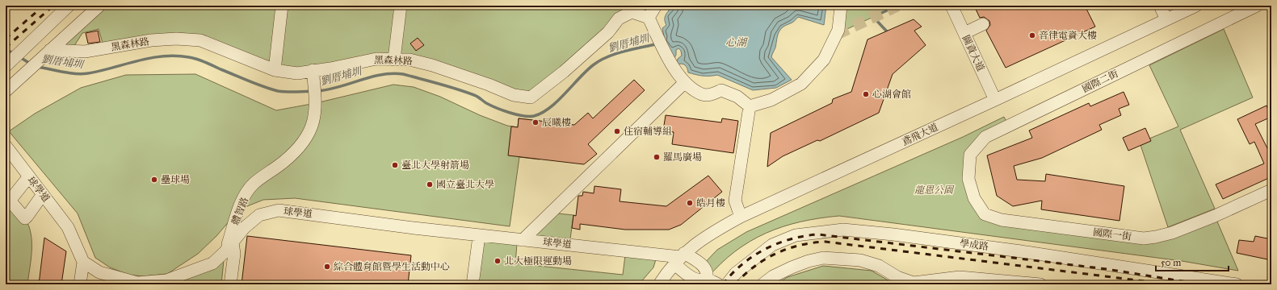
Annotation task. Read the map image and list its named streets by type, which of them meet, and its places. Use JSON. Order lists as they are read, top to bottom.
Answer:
{
  "streets": {
    "street": [
      "黑森林路",
      "圖資大道",
      "國際二街",
      "鳶飛大道",
      "球學道",
      "體智路",
      "國際一街",
      "學成路"
    ]
  },
  "crossings": [
    ["黑森林路", "體智路"],
    ["圖資大道", "鳶飛大道"],
    ["國際二街", "國際一街"],
    ["鳶飛大道", "球學道"],
    ["球學道", "體智路"]
  ],
  "water": ["心湖", "劉厝埔圳"],
  "parks": ["龍恩公園"],
  "places": [
    "音律電資大樓",
    "心湖會館",
    "辰曦樓",
    "住宿輔導組",
    "羅馬廣場",
    "臺北大學射箭場",
    "壘球場",
    "國立臺北大學",
    "皓月樓",
    "北大極限運動場",
    "綜合體育館暨學生活動中心"
  ],
  "scale_bar": "50 m"
}
